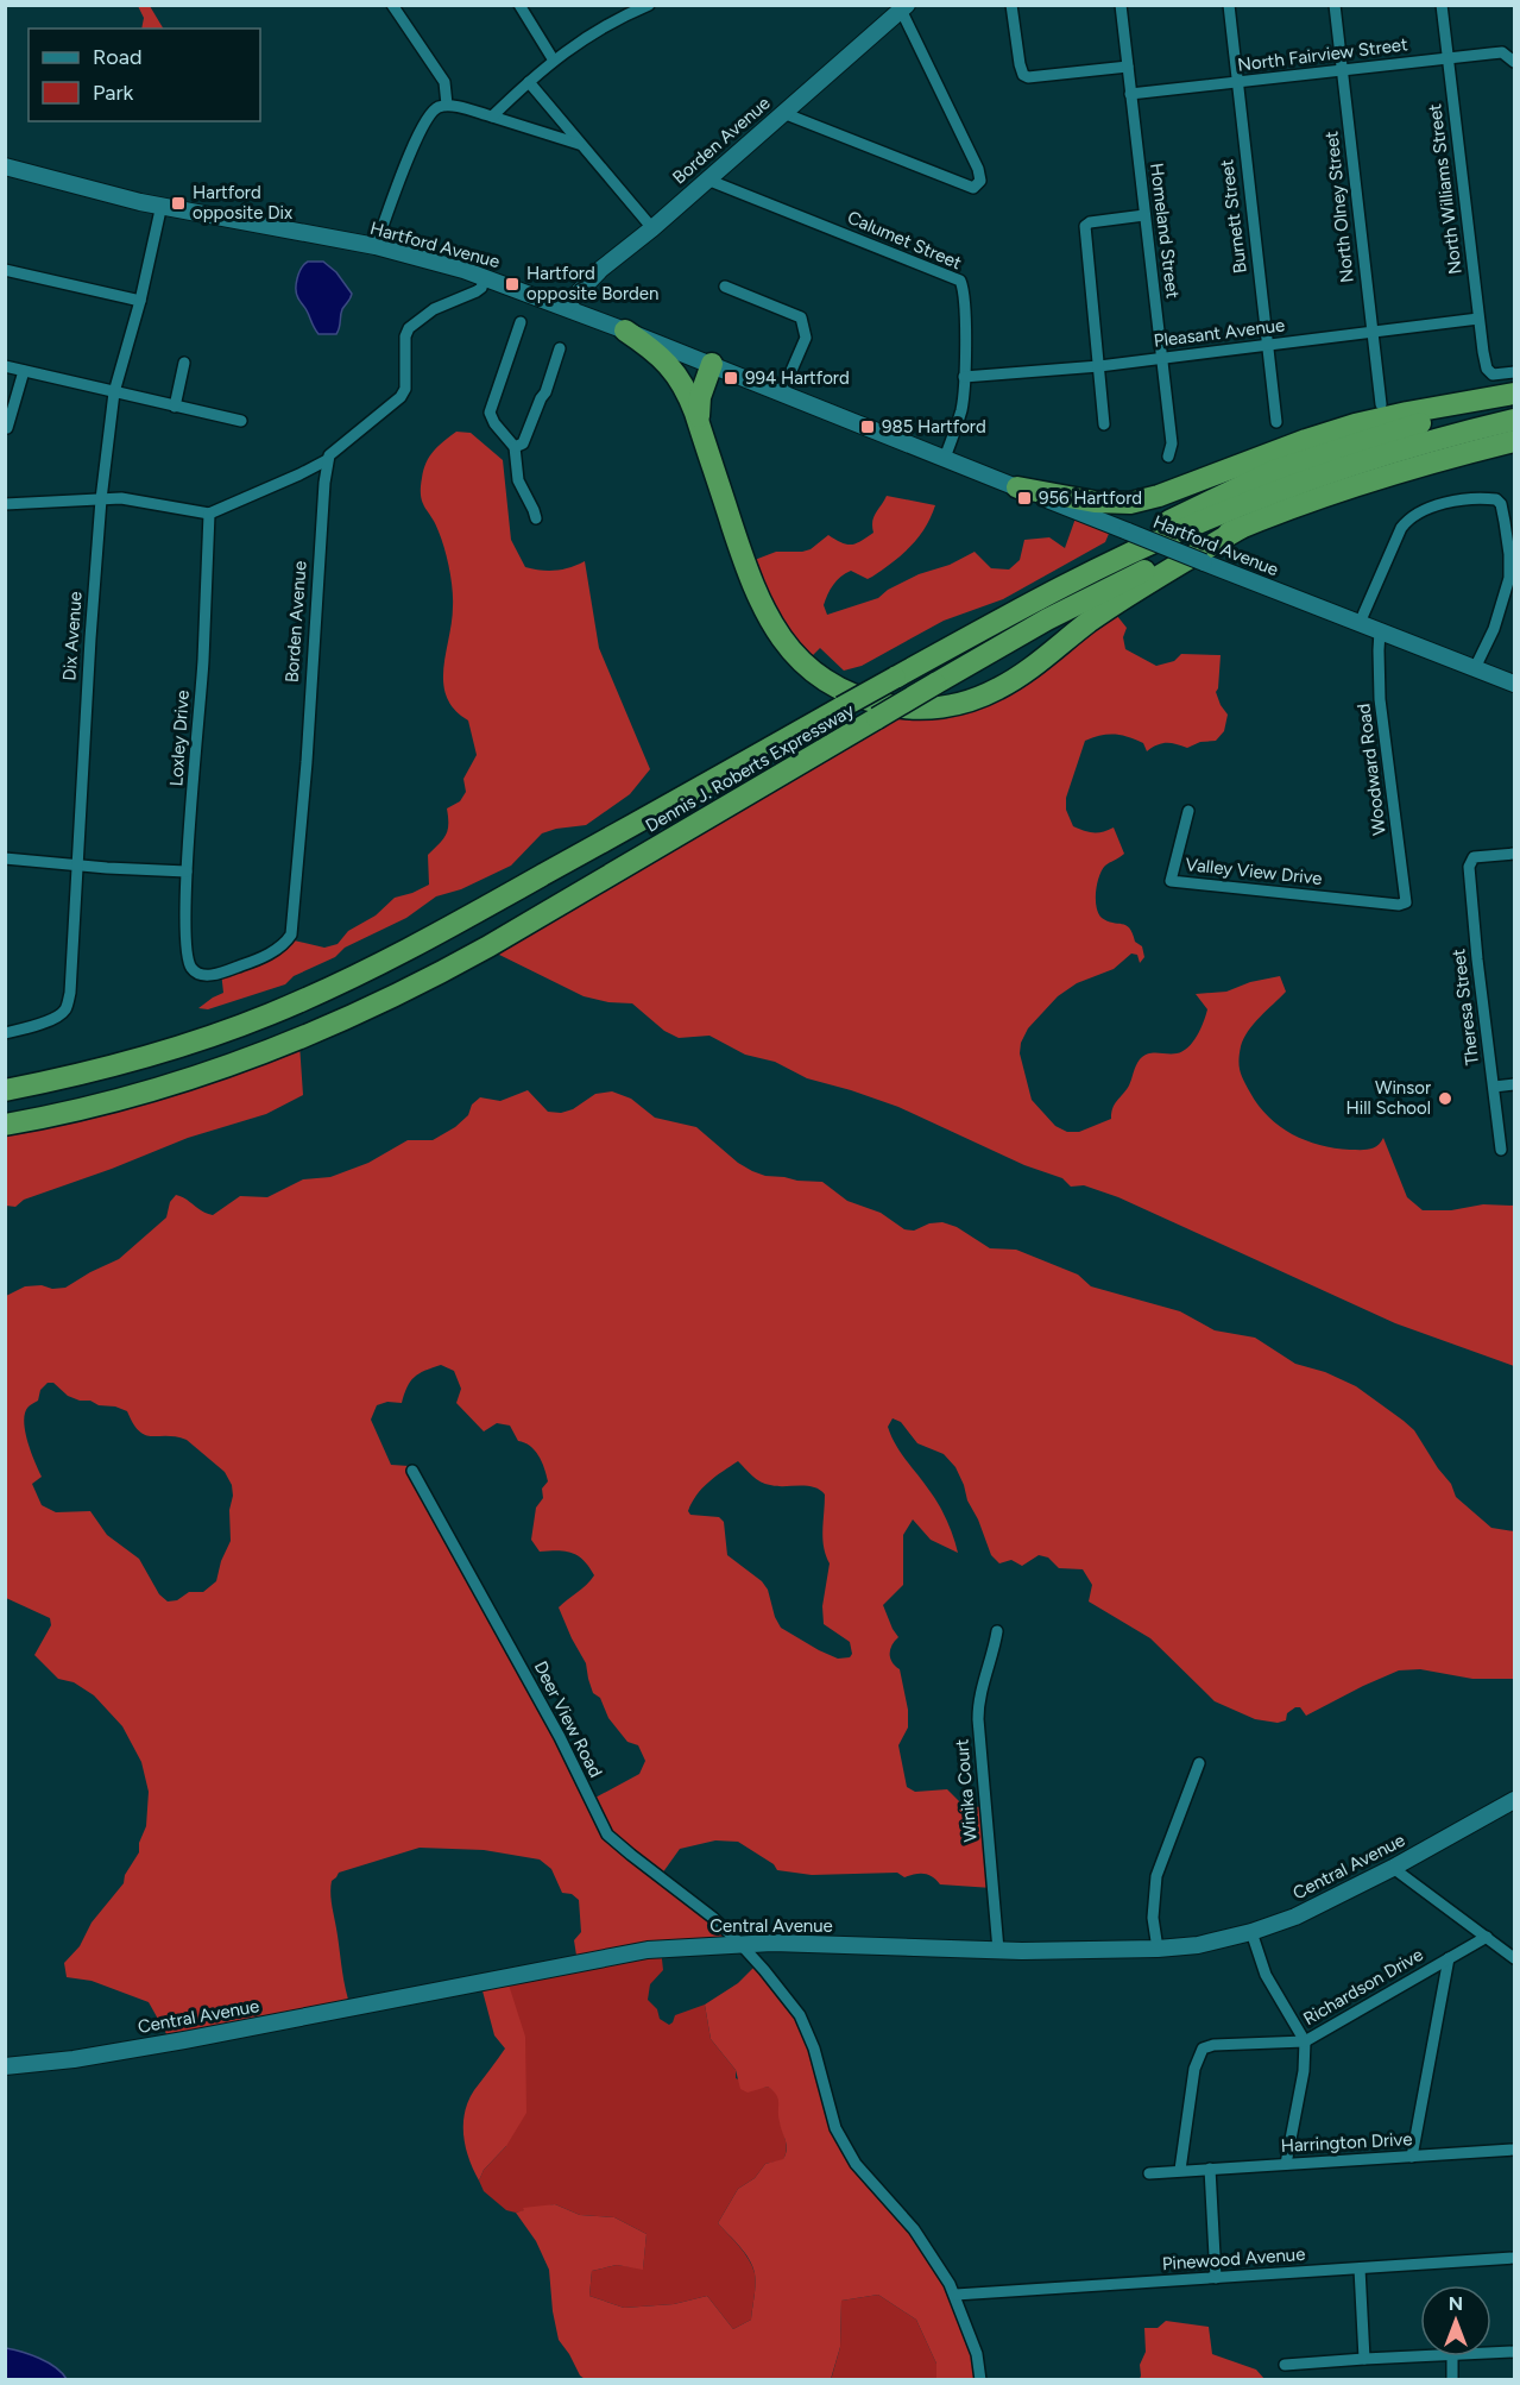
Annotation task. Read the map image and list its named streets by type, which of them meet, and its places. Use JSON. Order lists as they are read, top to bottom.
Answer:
{
  "streets": {
    "highway": ["Dennis J. Roberts Expressway"],
    "main road": ["Borden Avenue", "Hartford Avenue", "Central Avenue"],
    "street": [
      "North Fairview Street",
      "North Williams Street",
      "North Olney Street",
      "Burnett Street",
      "Homeland Street",
      "Calumet Street",
      "Pleasant Avenue",
      "Dix Avenue",
      "Loxley Drive",
      "Woodward Road",
      "Valley View Drive",
      "Theresa Street",
      "Deer View Road",
      "Winika Court",
      "Richardson Drive",
      "Harrington Drive",
      "Pinewood Avenue"
    ]
  },
  "crossings": [
    ["North Fairview Street", "North Williams Street"],
    ["North Fairview Street", "North Olney Street"],
    ["North Fairview Street", "Burnett Street"],
    ["North Fairview Street", "Homeland Street"],
    ["Borden Avenue", "Calumet Street"],
    ["Borden Avenue", "Hartford Avenue"],
    ["Borden Avenue", "Loxley Drive"],
    ["North Williams Street", "Pleasant Avenue"],
    ["North Olney Street", "Pleasant Avenue"],
    ["Burnett Street", "Pleasant Avenue"],
    ["Homeland Street", "Pleasant Avenue"],
    ["Calumet Street", "Hartford Avenue"],
    ["Calumet Street", "Pleasant Avenue"],
    ["Hartford Avenue", "Dix Avenue"],
    ["Hartford Avenue", "Woodward Road"],
    ["Woodward Road", "Valley View Drive"],
    ["Deer View Road", "Central Avenue"],
    ["Deer View Road", "Pinewood Avenue"],
    ["Winika Court", "Central Avenue"],
    ["Richardson Drive", "Harrington Drive"]
  ],
  "places": {
    "transit": [
      "Hartford opposite Dix",
      "Hartford opposite Borden",
      "994 Hartford",
      "985 Hartford",
      "956 Hartford"
    ],
    "other": ["Winsor Hill School"]
  },
  "legend": ["Road", "Park"],
  "north": "top"
}
